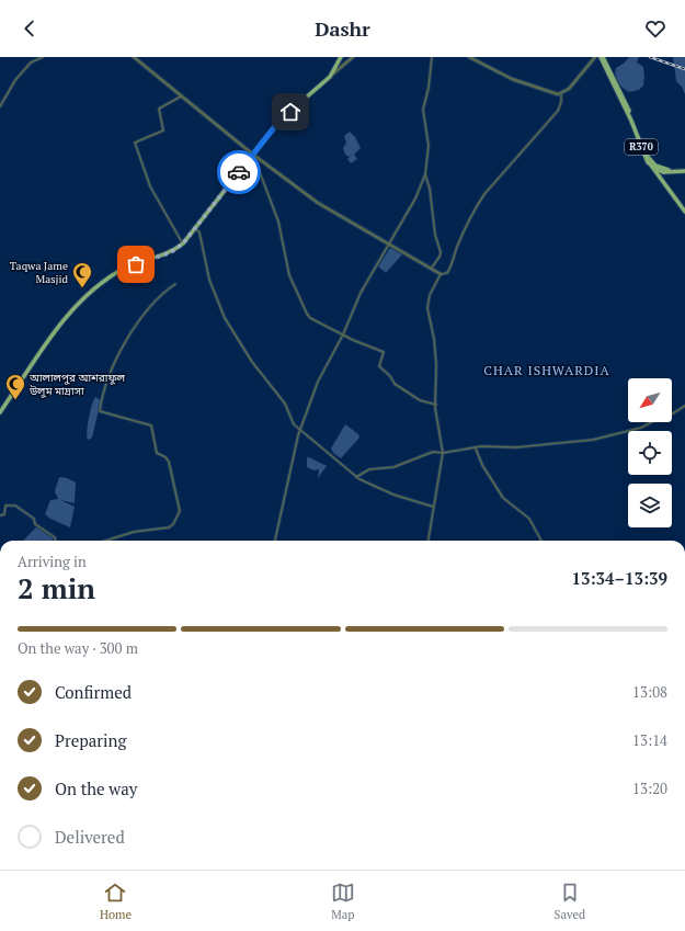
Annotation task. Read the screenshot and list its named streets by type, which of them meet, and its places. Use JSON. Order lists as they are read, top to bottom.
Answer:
{
  "streets": {
    "main road": ["R370"]
  },
  "districts": ["CHAR ISHWARDIA"],
  "places": {
    "mosque": ["Taqwa Jame Masjid", "আলালপুর আশরাফুল উলুম মাদ্রাসা"]
  },
  "north": "bottom left",
  "page": {
    "header": "Dashr",
    "heading": ["2 min", "Arriving in", "13:34–13:39"],
    "bar": "On the way · 300 m",
    "list": [
      ["Confirmed", "13:08"],
      ["Preparing", "13:14"],
      ["On the way", "13:20"],
      "Delivered"
    ],
    "tabs": ["Home", "Map", "Saved"]
  }
}
